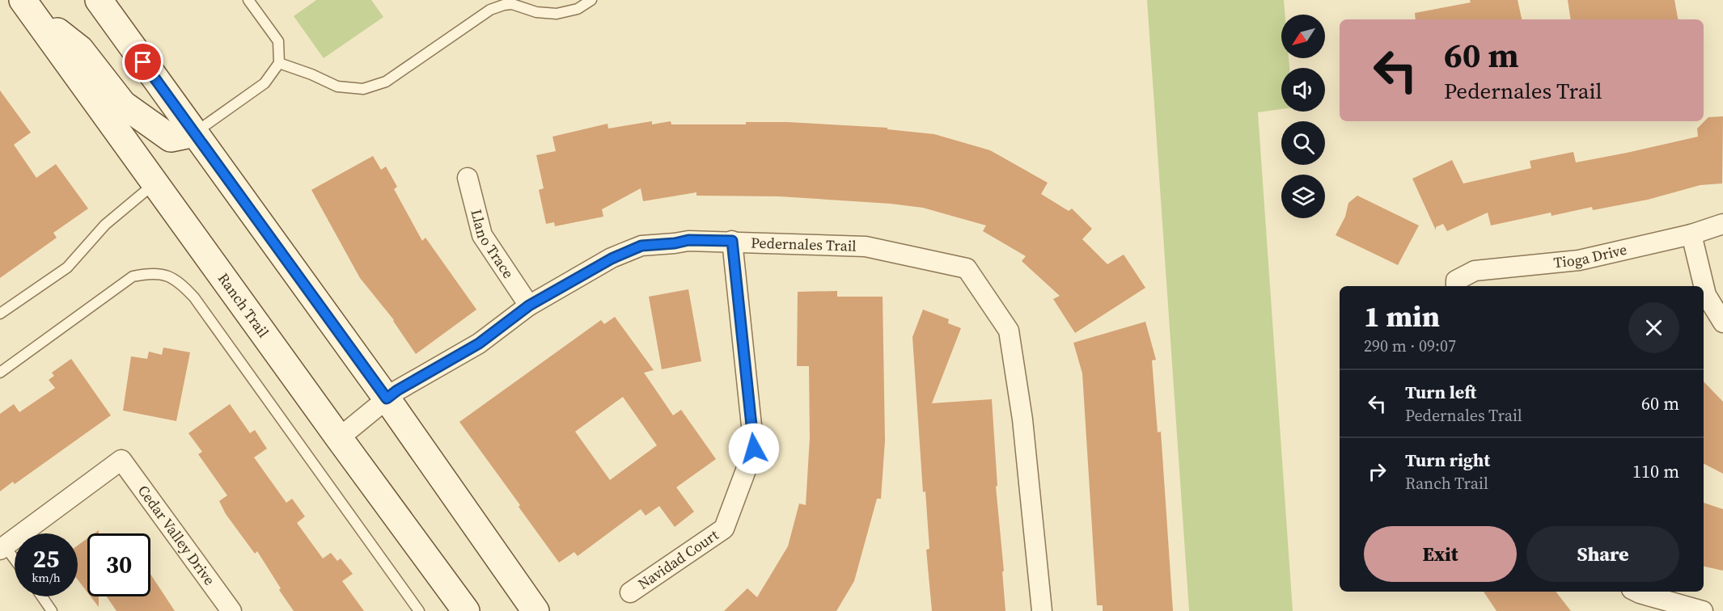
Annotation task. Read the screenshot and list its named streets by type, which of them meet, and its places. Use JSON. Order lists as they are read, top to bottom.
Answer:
{
  "streets": {
    "main road": ["Ranch Trail"],
    "street": [
      "Llano Trace",
      "Pedernales Trail",
      "Tioga Drive",
      "Cedar Valley Drive",
      "Navidad Court"
    ]
  },
  "crossings": [
    ["Llano Trace", "Pedernales Trail"],
    ["Pedernales Trail", "Ranch Trail"],
    ["Pedernales Trail", "Navidad Court"]
  ],
  "north": "bottom left",
  "page": {
    "turn": ["60 m", "Pedernales Trail"],
    "heading": ["1 min", "290 m · 09:07"],
    "list": [
      {
        "name": "Turn left",
        "note": "Pedernales Trail",
        "value": "60 m"
      },
      {
        "name": "Turn right",
        "note": "Ranch Trail",
        "value": "110 m"
      }
    ],
    "buttons": ["Exit", "Share"],
    "speed": "25 km/h",
    "limit": "30"
  }
}
